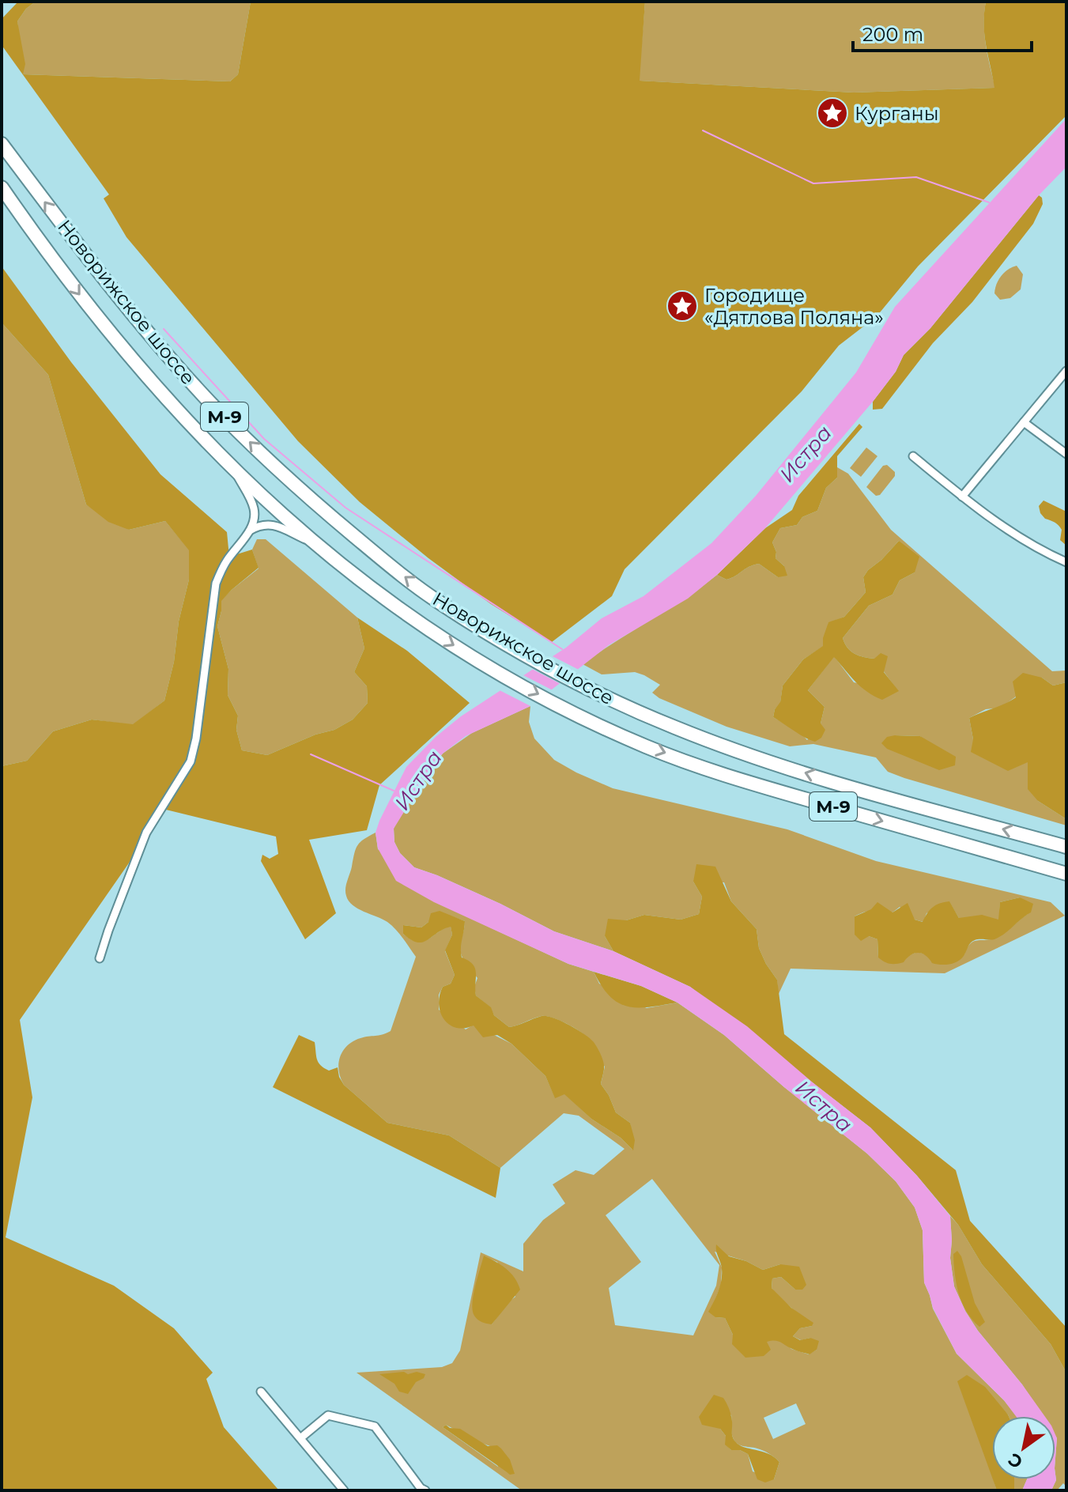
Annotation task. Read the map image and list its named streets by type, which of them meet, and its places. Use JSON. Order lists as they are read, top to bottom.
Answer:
{
  "streets": {
    "highway": ["Новорижское шоссе", "М-9"]
  },
  "water": ["Истра"],
  "places": {
    "place": ["Курганы", "Городище «Дятлова Поляна»"]
  },
  "scale_bar": "200 m",
  "north": "bottom left"
}
